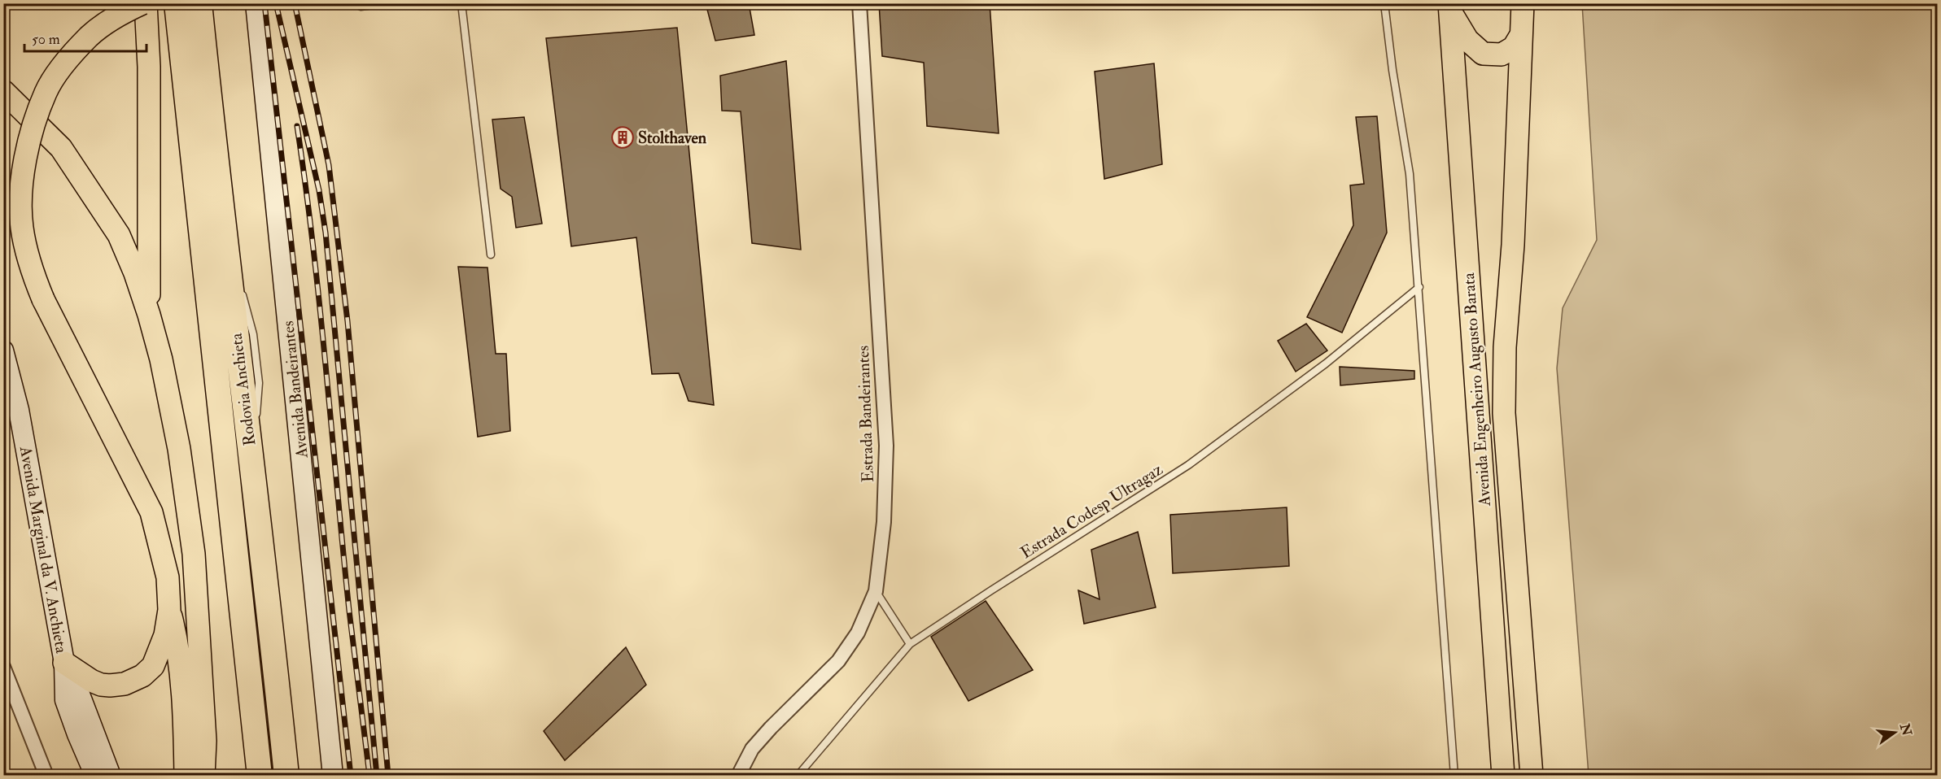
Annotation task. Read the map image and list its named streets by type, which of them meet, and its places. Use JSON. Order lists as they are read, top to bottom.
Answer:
{
  "streets": {
    "highway": ["Rodovia Anchieta"],
    "main road": ["Avenida Bandeirantes", "Avenida Engenheiro Augusto Barata", "Avenida Marginal da V. Anchieta"],
    "street": ["Estrada Bandeirantes"],
    "lane": ["Estrada Codesp Ultragaz"]
  },
  "places": {
    "building": ["Stolthaven"]
  },
  "scale_bar": "50 m",
  "north": "right"
}
